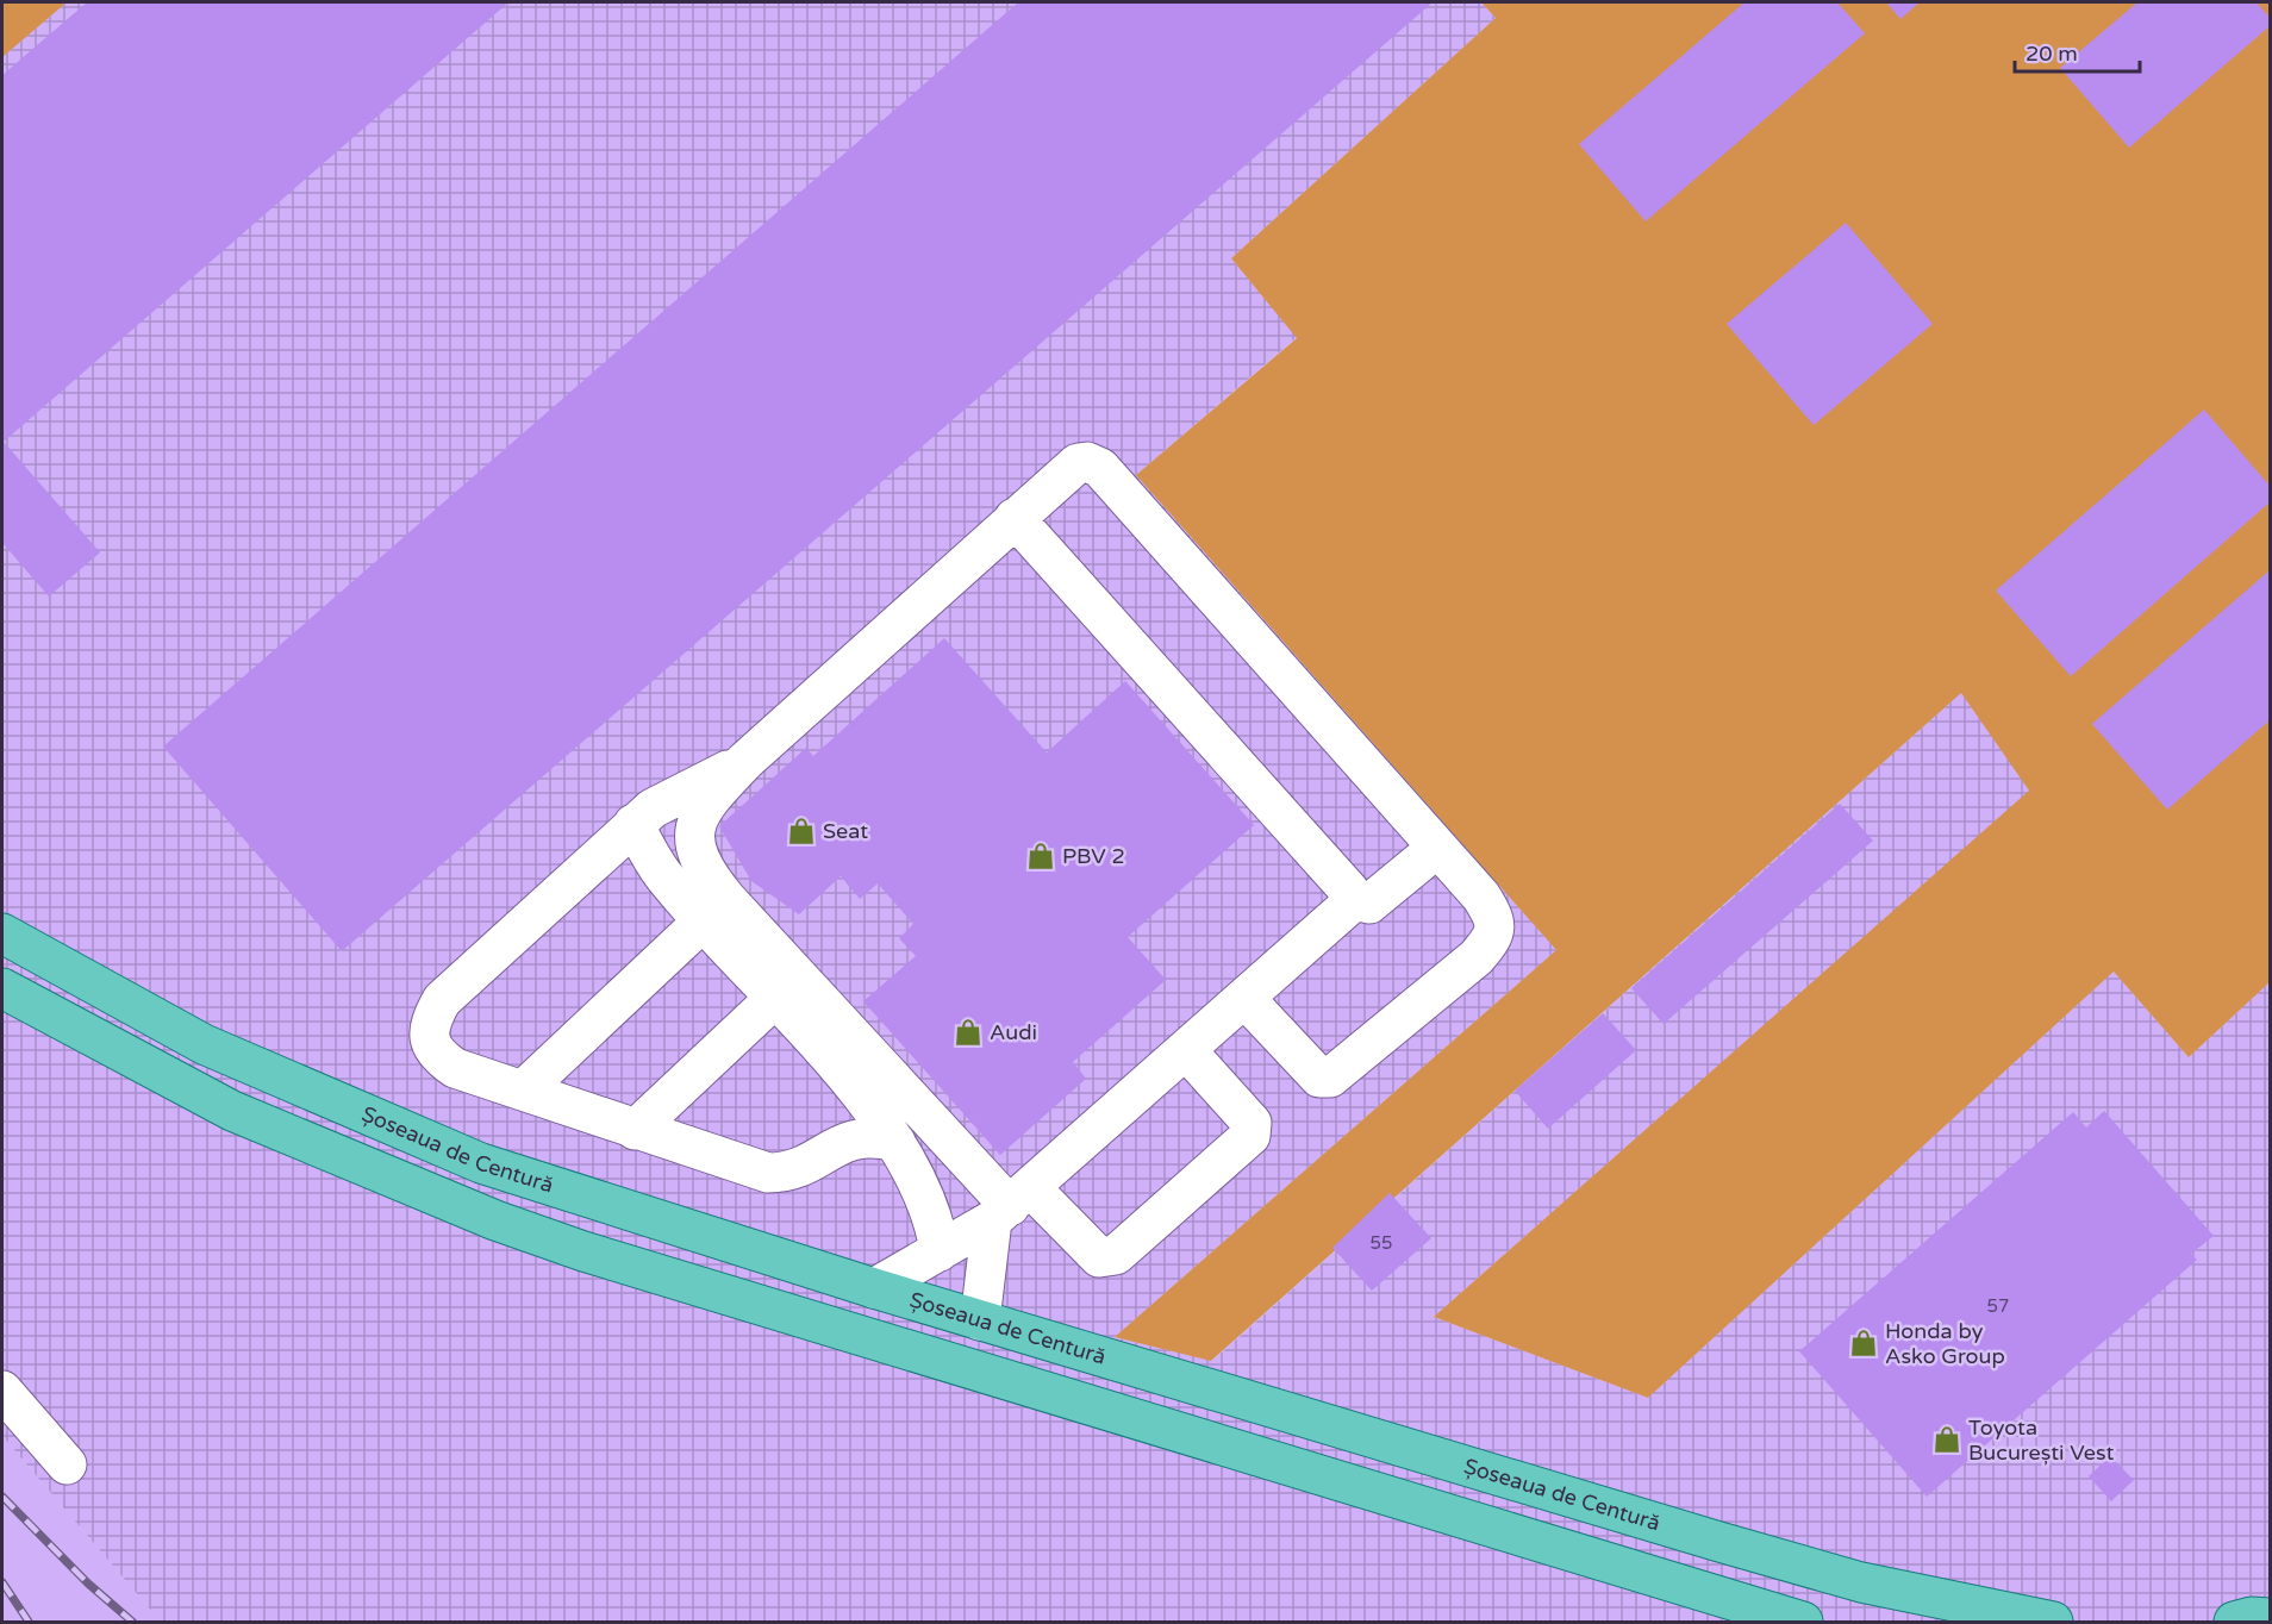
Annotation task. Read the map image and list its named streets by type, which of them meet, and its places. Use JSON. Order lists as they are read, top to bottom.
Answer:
{
  "streets": {
    "main road": ["Șoseaua de Centură"]
  },
  "places": {
    "shop": [
      "Seat",
      "PBV 2",
      "Audi",
      "Honda by Asko Group",
      "Toyota București Vest"
    ]
  },
  "house_numbers": ["55", "57"],
  "scale_bar": "20 m"
}
